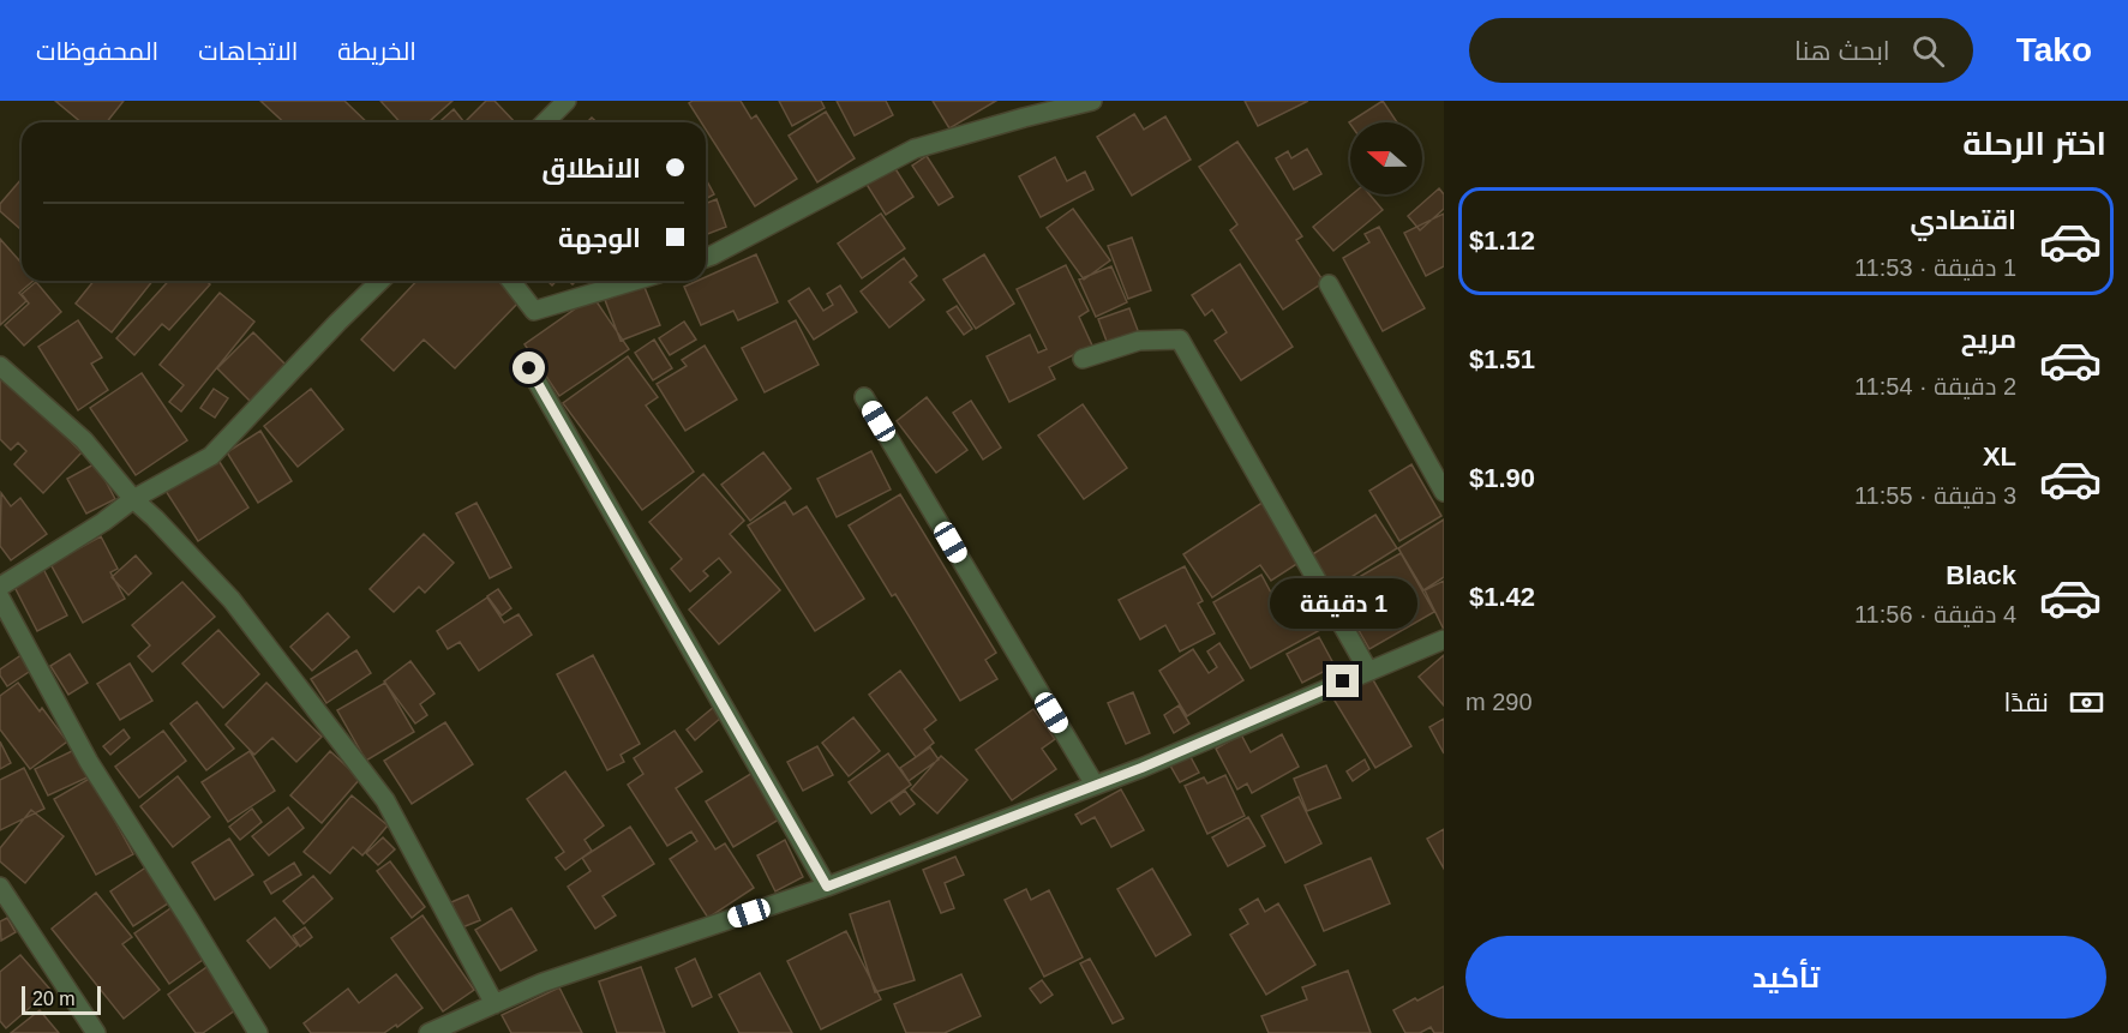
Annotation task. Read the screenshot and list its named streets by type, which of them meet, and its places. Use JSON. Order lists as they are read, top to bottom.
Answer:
{
  "scale_bar": "20 m",
  "north": "left",
  "page": {
    "header": "Tako",
    "search": "ابحث هنا",
    "nav": ["الخريطة", "الاتجاهات", "المحفوظات"],
    "heading": "اختر الرحلة",
    "banner": ["الانطلاق", "الوجهة"],
    "list": [
      {
        "name": "اقتصادي",
        "note": "1 دقيقة · 11:53",
        "value": "$1.12"
      },
      {
        "name": "مريح",
        "note": "2 دقيقة · 11:54",
        "value": "$1.51"
      },
      {
        "name": "XL",
        "note": "3 دقيقة · 11:55",
        "value": "$1.90"
      },
      {
        "name": "Black",
        "note": "4 دقيقة · 11:56",
        "value": "$1.42"
      }
    ],
    "bubble": "1 دقيقة",
    "pay": ["نقدًا", "290 m"],
    "buttons": "تأكيد",
    "scale": "20 m"
  }
}
